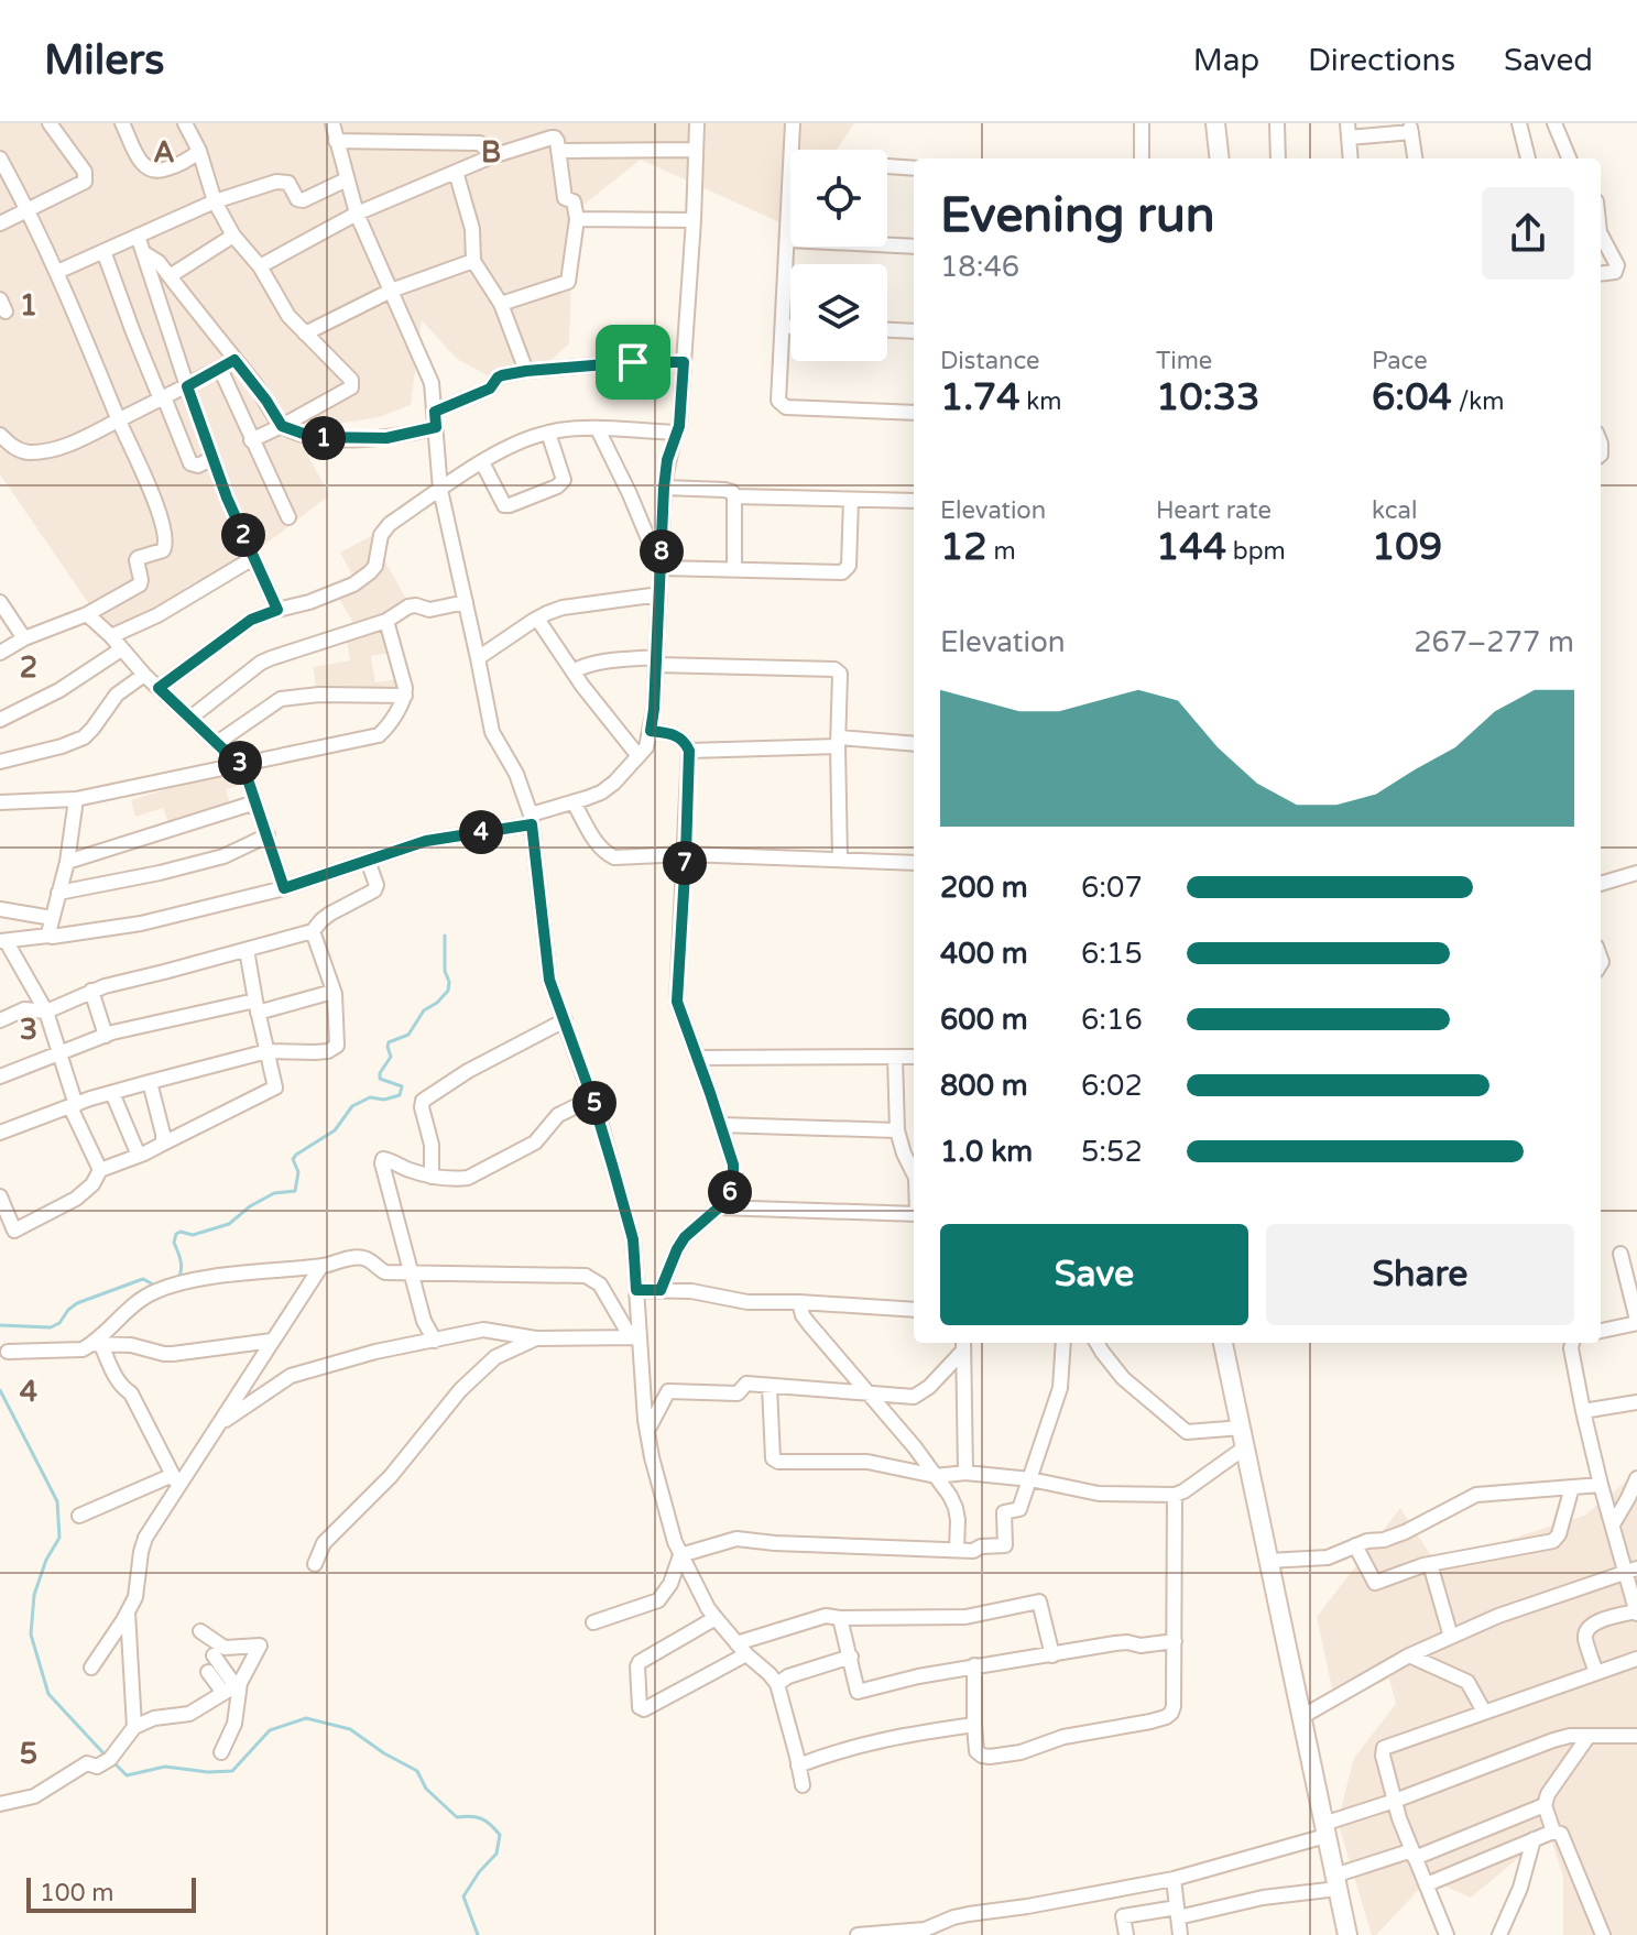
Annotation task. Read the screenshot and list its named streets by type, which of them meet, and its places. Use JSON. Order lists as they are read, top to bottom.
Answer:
{
  "scale_bar": "100 m",
  "page": {
    "header": "Milers",
    "nav": ["Map", "Directions", "Saved"],
    "heading": ["Evening run", "18:46"],
    "stats": [
      ["Distance", "1.74 km"],
      ["Time", "10:33"],
      ["Pace", "6:04 /km"],
      ["Elevation", "12 m"],
      ["Heart rate", "144 bpm"],
      ["kcal", "109"]
    ],
    "pins": [
      "1",
      "2",
      "8",
      "3",
      "4",
      "7",
      "5",
      "6"
    ],
    "chart": ["Elevation", "267–277 m"],
    "list": [
      {
        "name": "200 m",
        "note": "6:07"
      },
      {
        "name": "400 m",
        "note": "6:15"
      },
      {
        "name": "600 m",
        "note": "6:16"
      },
      {
        "name": "800 m",
        "note": "6:02"
      },
      {
        "name": "1.0 km",
        "note": "5:52"
      }
    ],
    "buttons": ["Save", "Share"],
    "scale": "100 m"
  },
  "grid": {
    "columns": ["A", "B"],
    "rows": [
      "1",
      "2",
      "3",
      "4",
      "5"
    ]
  }
}
